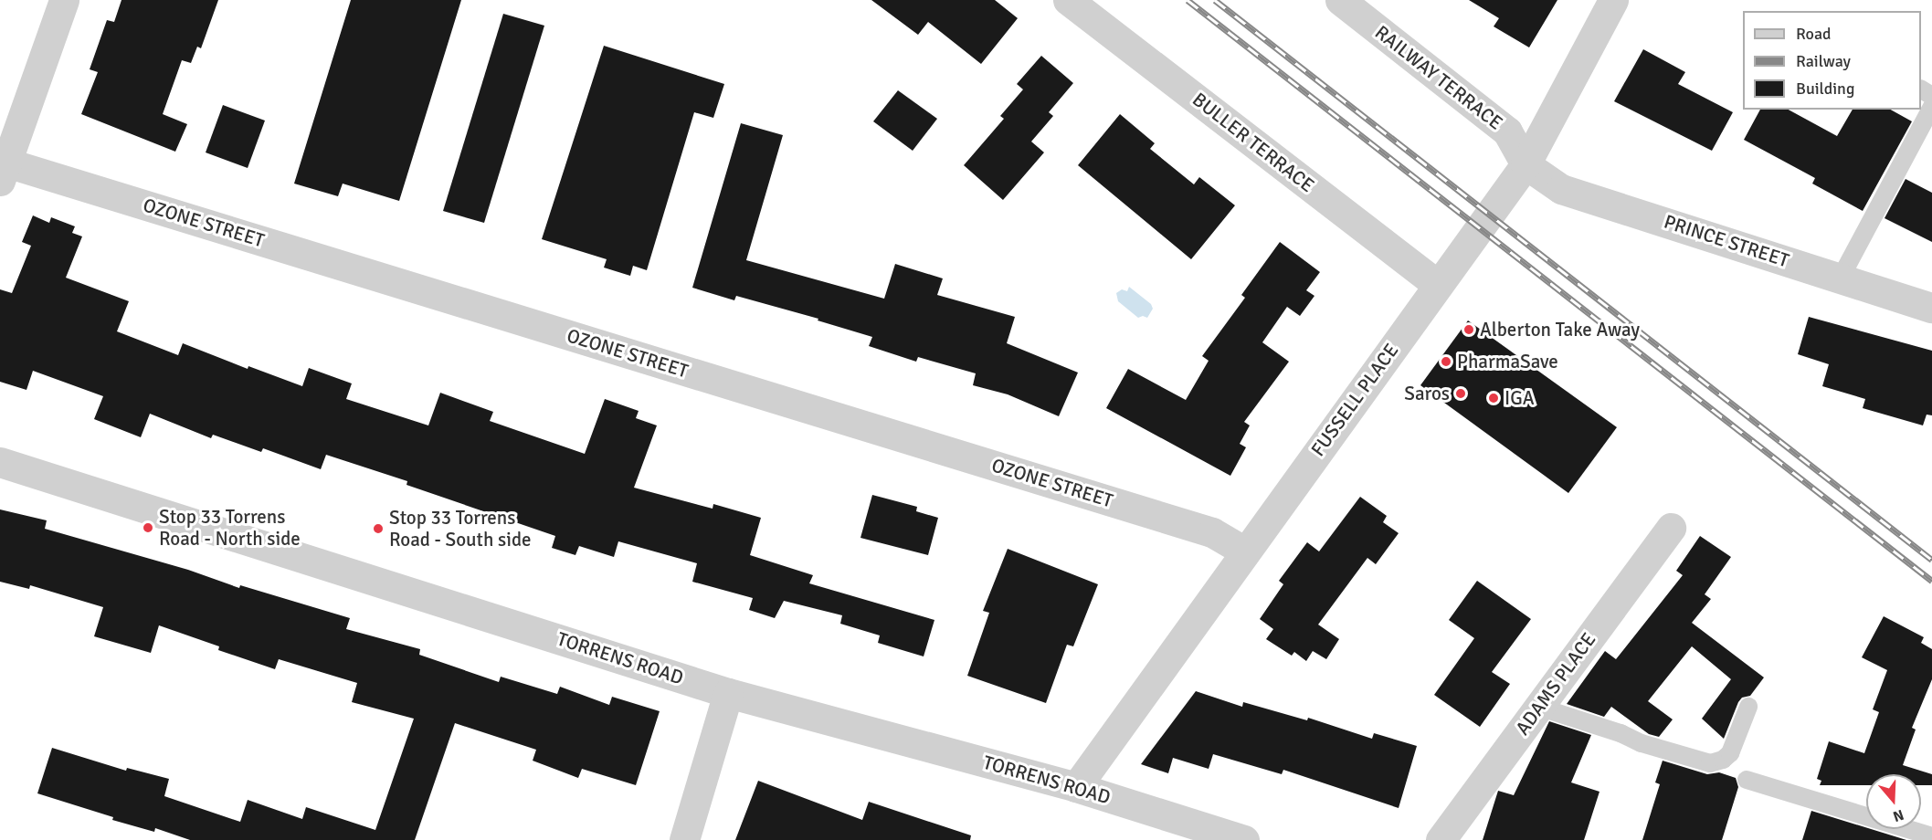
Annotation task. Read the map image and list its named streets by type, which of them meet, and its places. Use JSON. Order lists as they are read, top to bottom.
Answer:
{
  "streets": {
    "street": [
      "RAILWAY TERRACE",
      "BULLER TERRACE",
      "OZONE STREET",
      "PRINCE STREET",
      "FUSSELL PLACE",
      "TORRENS ROAD",
      "ADAMS PLACE"
    ]
  },
  "crossings": [
    ["RAILWAY TERRACE", "PRINCE STREET"],
    ["RAILWAY TERRACE", "FUSSELL PLACE"],
    ["BULLER TERRACE", "FUSSELL PLACE"],
    ["OZONE STREET", "FUSSELL PLACE"],
    ["PRINCE STREET", "FUSSELL PLACE"],
    ["FUSSELL PLACE", "TORRENS ROAD"]
  ],
  "places": [
    "Alberton Take Away",
    "PharmaSave",
    "Saros",
    "IGA",
    "Stop 33 Torrens Road - North side",
    "Stop 33 Torrens Road - South side"
  ],
  "legend": ["Road", "Railway", "Building"],
  "north": "bottom"
}
